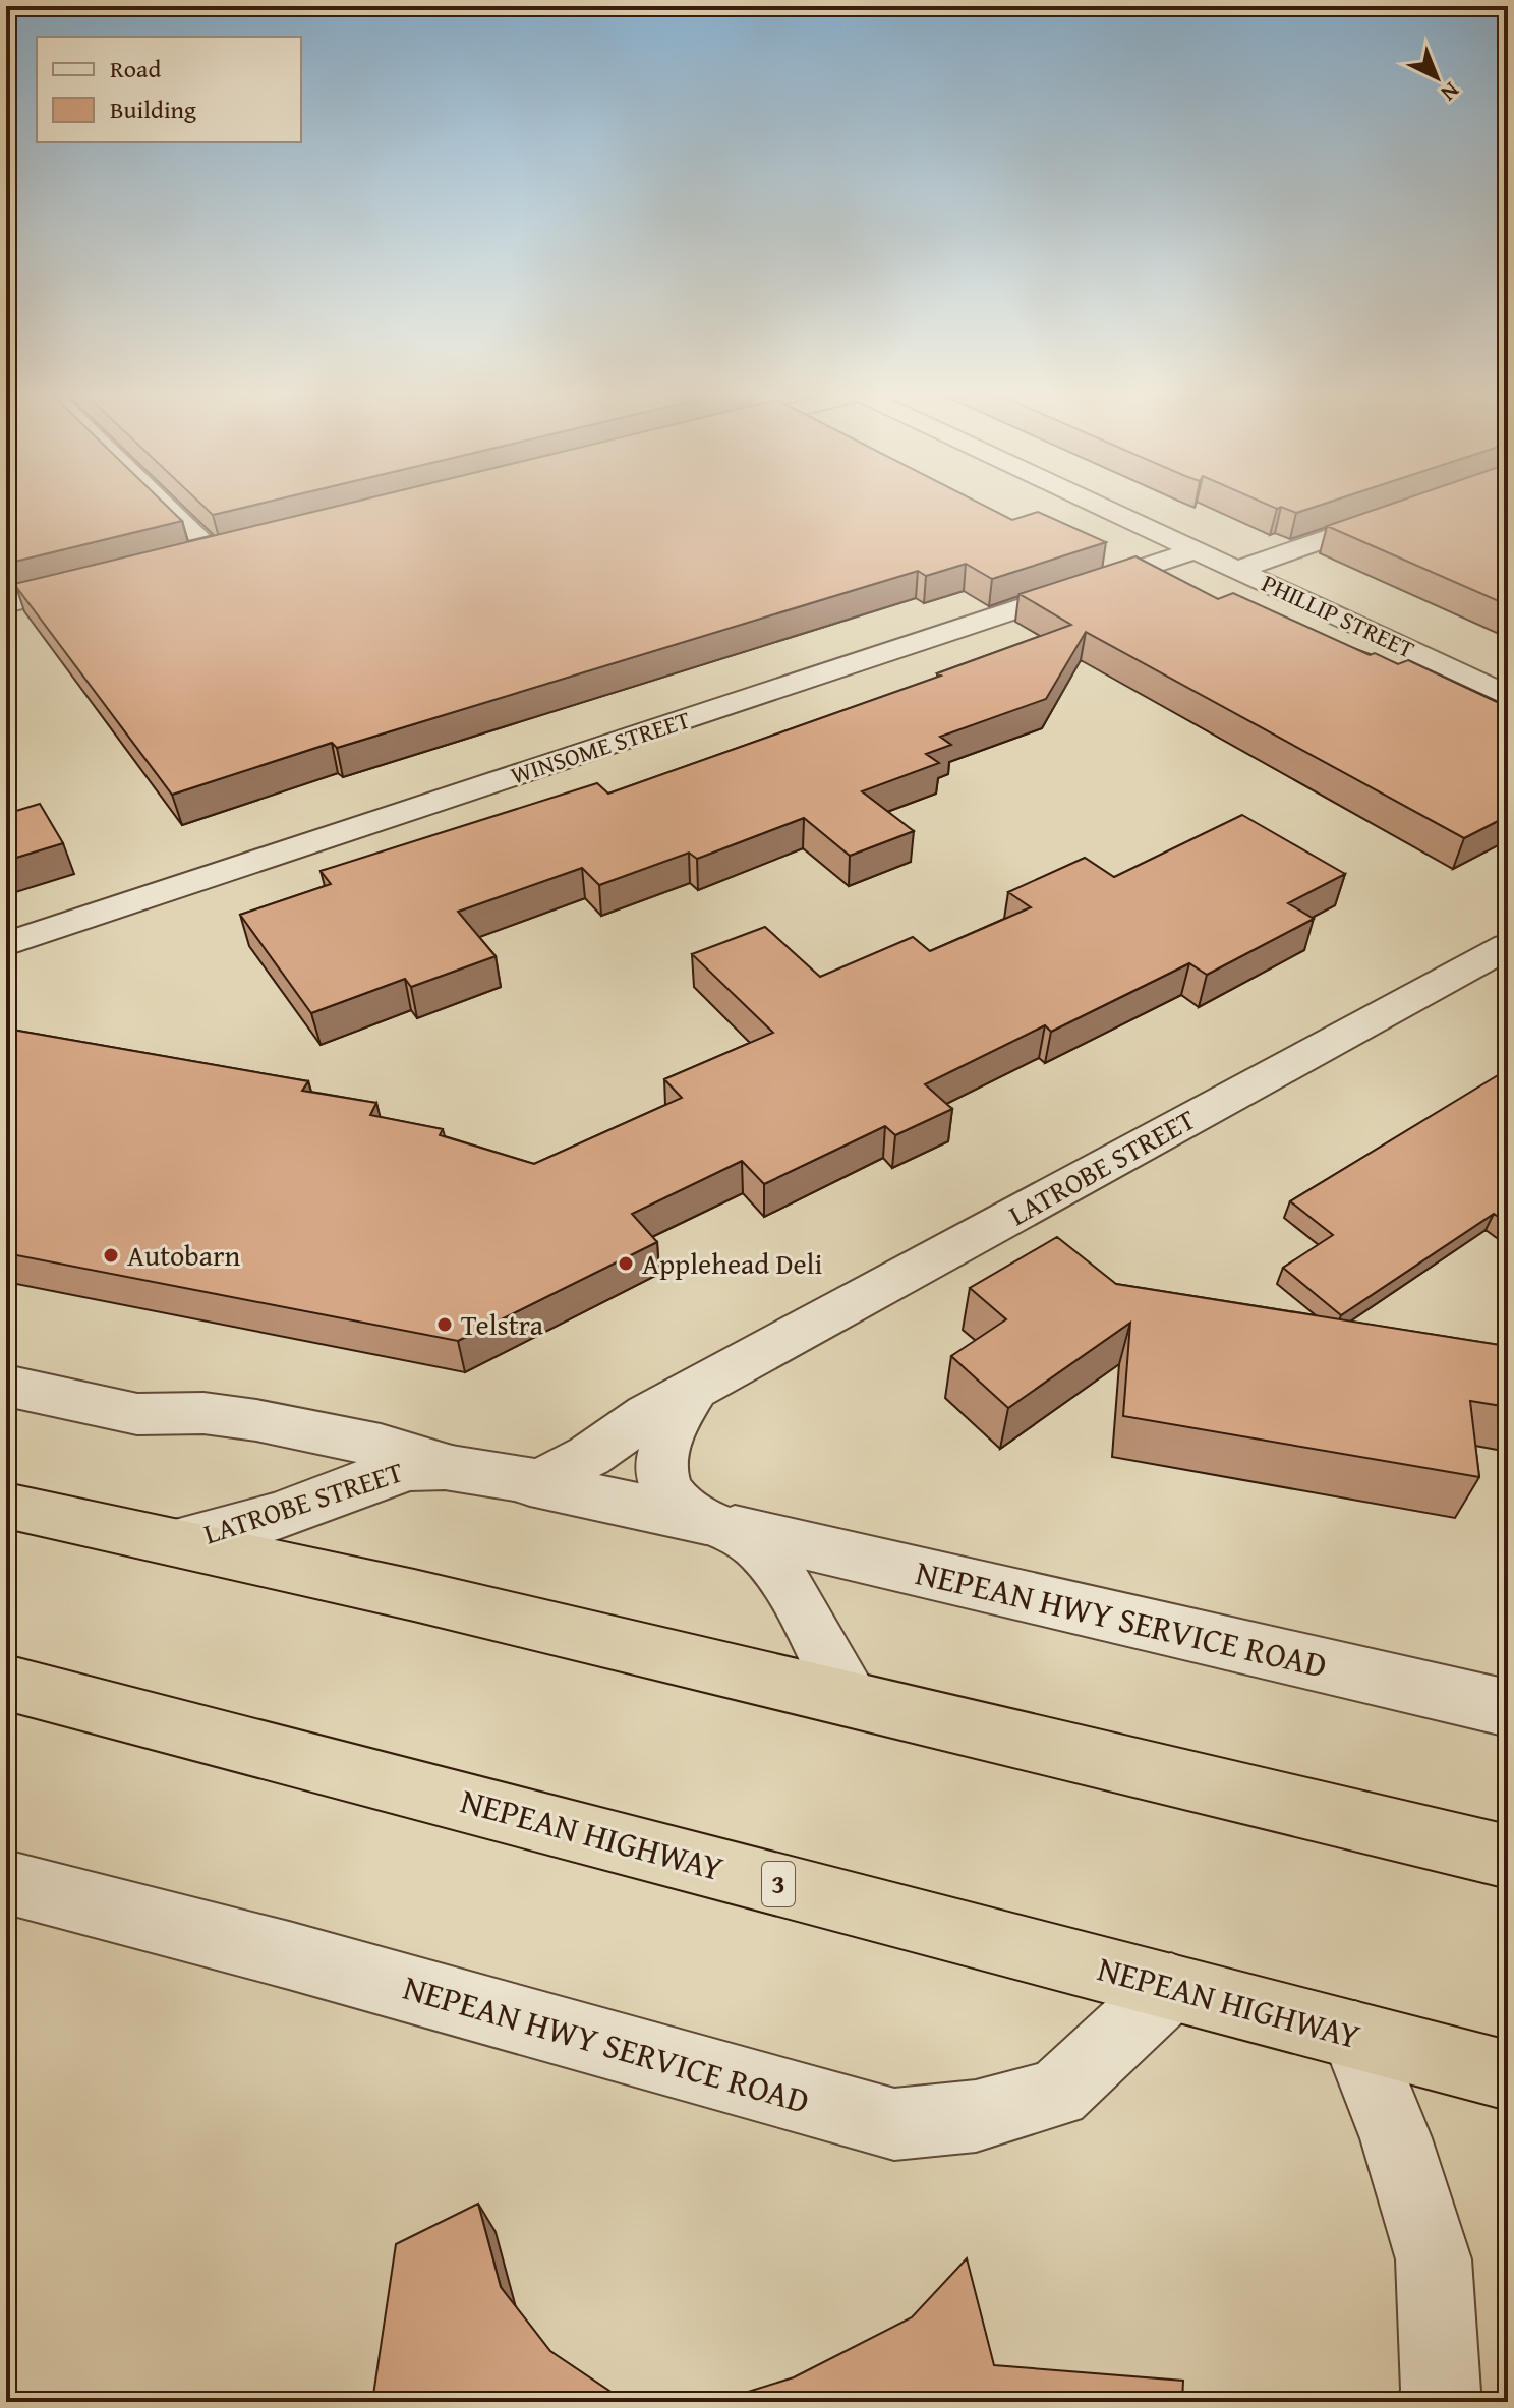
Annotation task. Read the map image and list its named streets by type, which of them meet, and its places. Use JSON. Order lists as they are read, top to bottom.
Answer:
{
  "streets": {
    "highway": ["NEPEAN HIGHWAY", "3"],
    "street": [
      "PHILLIP STREET",
      "WINSOME STREET",
      "LATROBE STREET",
      "NEPEAN HWY SERVICE ROAD"
    ]
  },
  "crossings": [
    ["PHILLIP STREET", "WINSOME STREET"],
    ["LATROBE STREET", "NEPEAN HWY SERVICE ROAD"],
    ["NEPEAN HWY SERVICE ROAD", "NEPEAN HIGHWAY"]
  ],
  "places": ["Autobarn", "Applehead Deli", "Telstra"],
  "legend": ["Road", "Building"],
  "north": "bottom right"
}
